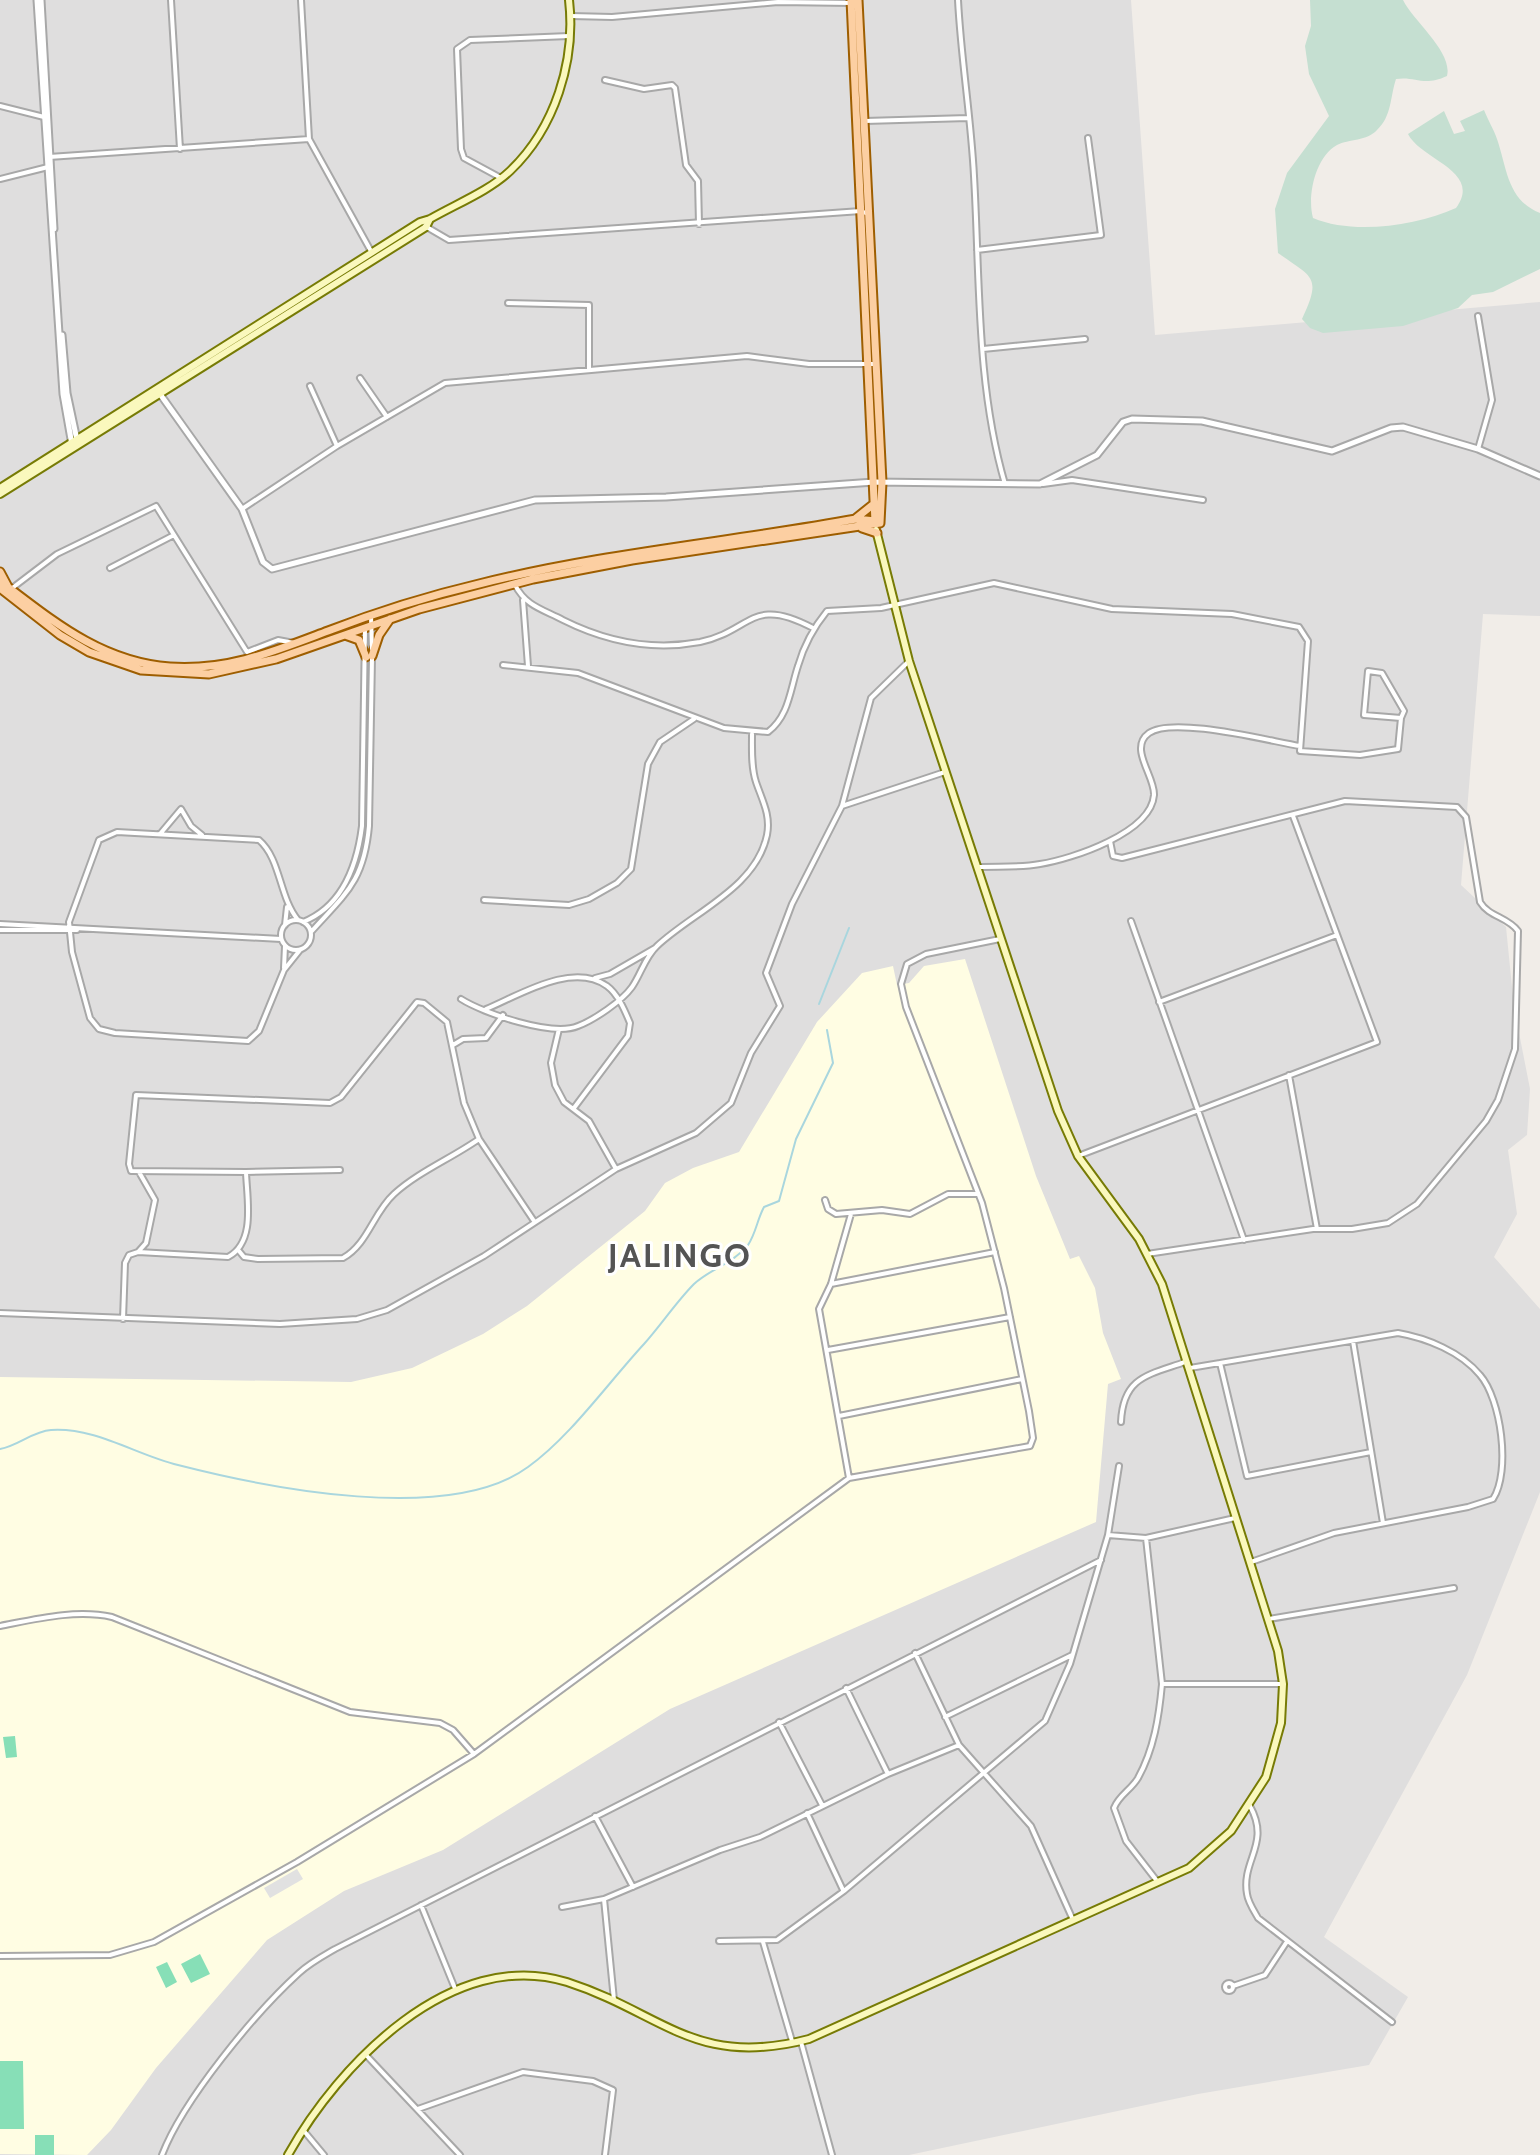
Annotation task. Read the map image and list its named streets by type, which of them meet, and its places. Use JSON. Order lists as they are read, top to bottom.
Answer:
{
  "districts": ["JALINGO"]
}
